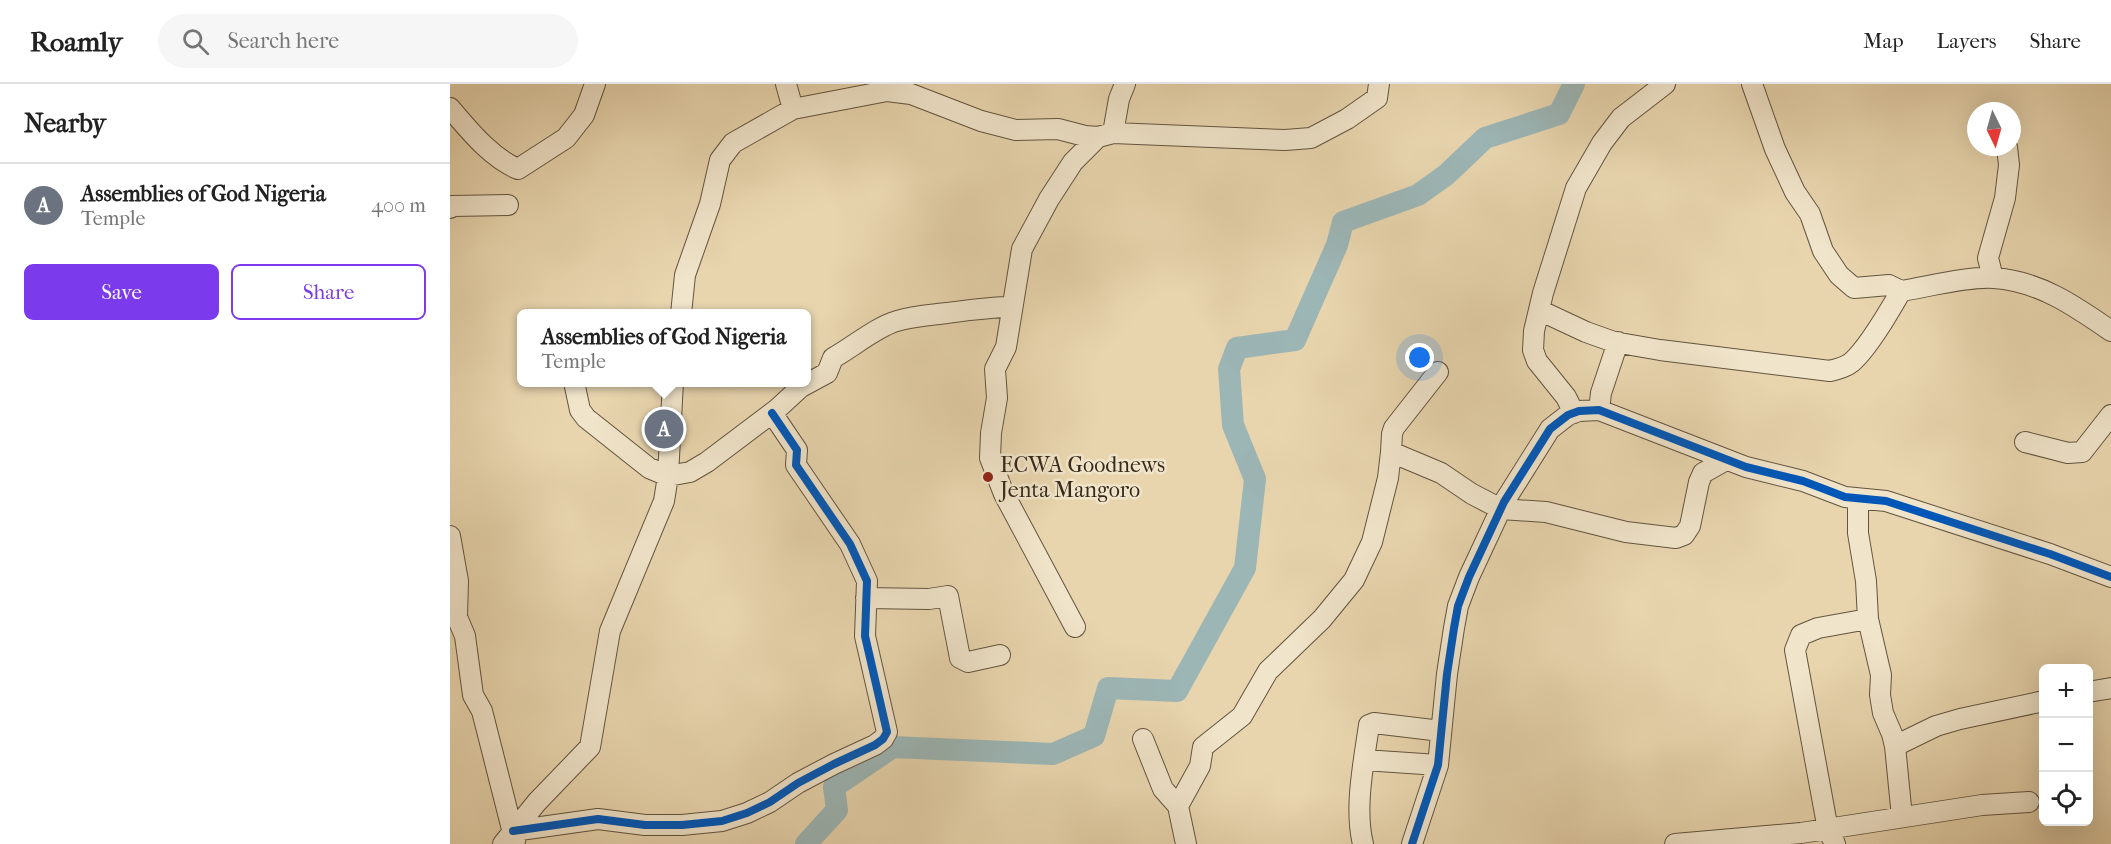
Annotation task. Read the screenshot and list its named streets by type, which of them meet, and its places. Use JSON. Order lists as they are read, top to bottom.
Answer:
{
  "places": ["ECWA Goodnews Jenta Mangoro"],
  "north": "bottom",
  "page": {
    "header": "Roamly",
    "search": "Search here",
    "nav": ["Map", "Layers", "Share"],
    "heading": "Nearby",
    "list": [
      {
        "mark": "A",
        "name": "Assemblies of God Nigeria",
        "note": "Temple",
        "value": "400 m"
      }
    ],
    "buttons": ["Save", "Share"],
    "popup": ["Assemblies of God Nigeria", "Temple"],
    "pins": "A",
    "map_buttons": ["+", "−"]
  }
}
